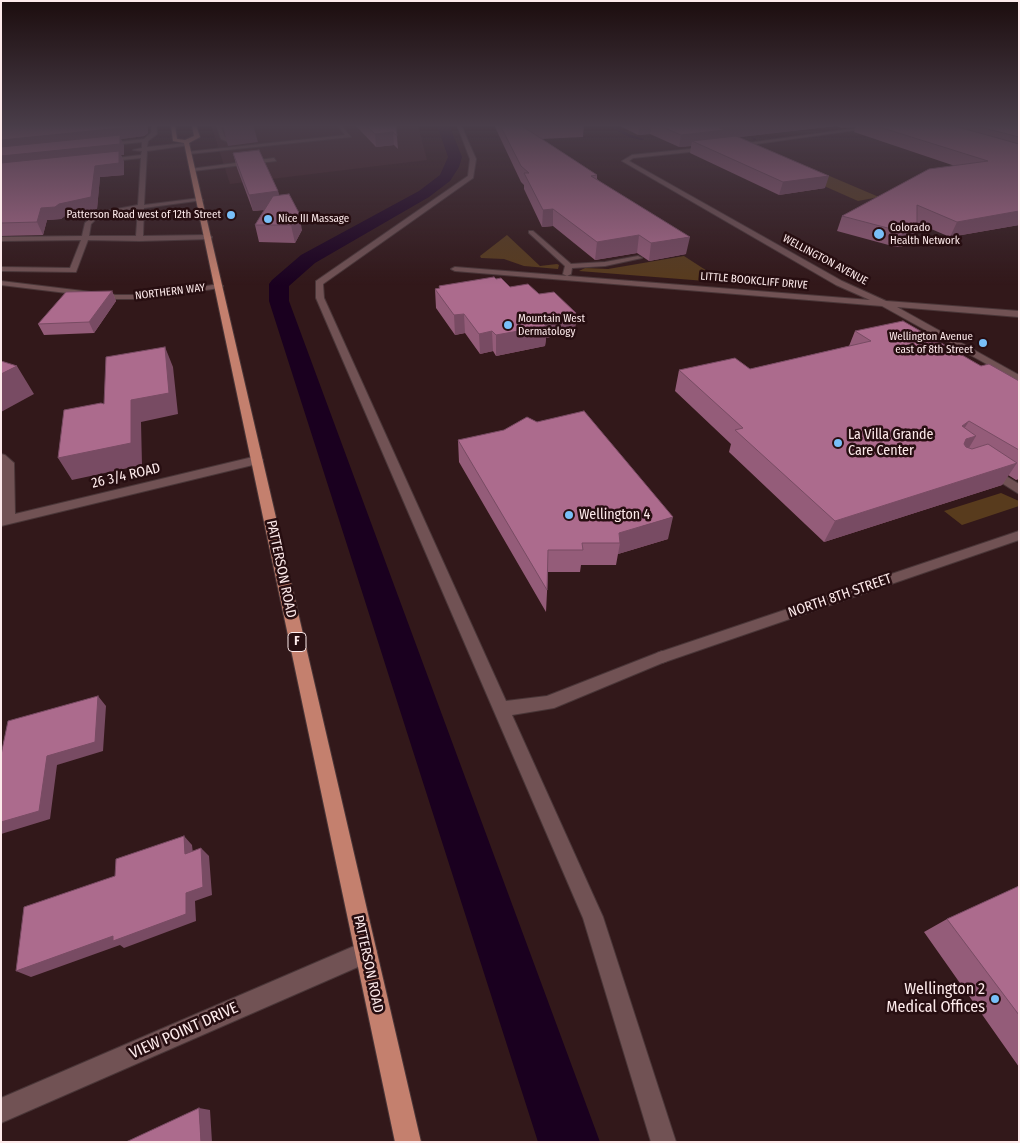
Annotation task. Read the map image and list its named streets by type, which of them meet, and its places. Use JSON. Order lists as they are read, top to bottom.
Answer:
{
  "streets": {
    "main road": ["PATTERSON ROAD", "F"],
    "street": [
      "WELLINGTON AVENUE",
      "LITTLE BOOKCLIFF DRIVE",
      "NORTHERN WAY",
      "26 3/4 ROAD",
      "NORTH 8TH STREET",
      "VIEW POINT DRIVE"
    ]
  },
  "crossings": [
    ["WELLINGTON AVENUE", "LITTLE BOOKCLIFF DRIVE"],
    ["NORTHERN WAY", "PATTERSON ROAD"],
    ["26 3/4 ROAD", "PATTERSON ROAD"],
    ["PATTERSON ROAD", "VIEW POINT DRIVE"]
  ],
  "places": [
    "Patterson Road west of 12th Street",
    "Nice III Massage",
    "Colorado Health Network",
    "Mountain West Dermatology",
    "Wellington Avenue east of 8th Street",
    "La Villa Grande Care Center",
    "Wellington 4",
    "Wellington 2 Medical Offices"
  ]
}
